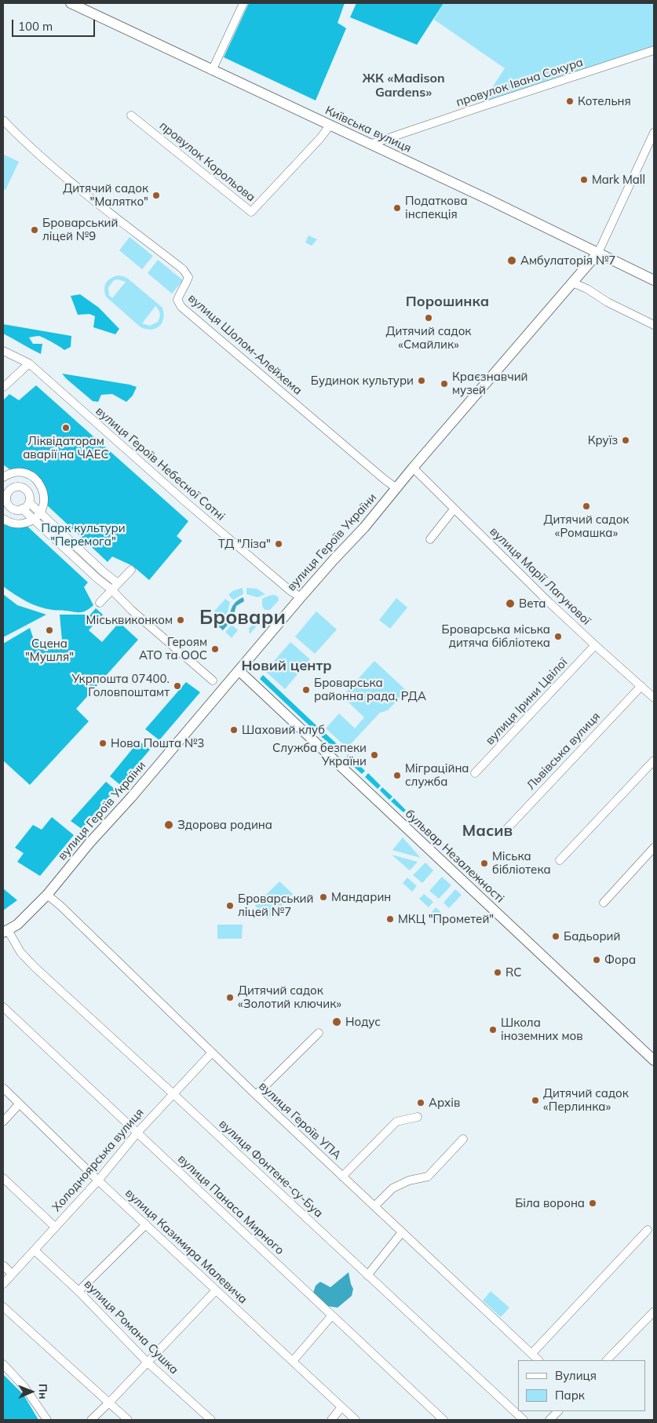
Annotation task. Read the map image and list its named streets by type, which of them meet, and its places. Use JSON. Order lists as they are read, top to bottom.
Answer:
{
  "streets": {
    "main road": ["Київська вулиця", "вулиця Героїв України", "бульвар Незалежності"],
    "street": [
      "провулок Івана Сокура",
      "провулок Корольова",
      "вулиця Шолом-Алейхема",
      "вулиця Героїв Небесної Сотні",
      "вулиця Марії Лагунової",
      "вулиця Ірини Цвілої",
      "Львівська вулиця",
      "вулиця Героїв УПА",
      "Холодноярська вулиця",
      "вулиця Фонтене-су-Буа",
      "вулиця Панаса Мирного",
      "вулиця Казимира Малевича",
      "вулиця Романа Сушка"
    ]
  },
  "crossings": [
    ["провулок Івана Сокура", "Київська вулиця"],
    ["Київська вулиця", "провулок Корольова"],
    ["Київська вулиця", "вулиця Героїв України"],
    ["вулиця Шолом-Алейхема", "вулиця Героїв України"],
    ["вулиця Героїв Небесної Сотні", "вулиця Героїв України"],
    ["вулиця Героїв України", "вулиця Марії Лагунової"],
    ["вулиця Героїв України", "бульвар Незалежності"],
    ["вулиця Героїв України", "вулиця Героїв УПА"],
    ["вулиця Героїв України", "вулиця Фонтене-су-Буа"],
    ["вулиця Марії Лагунової", "вулиця Ірини Цвілої"],
    ["вулиця Марії Лагунової", "Львівська вулиця"],
    ["вулиця Героїв УПА", "Холодноярська вулиця"],
    ["Холодноярська вулиця", "вулиця Фонтене-су-Буа"],
    ["Холодноярська вулиця", "вулиця Панаса Мирного"],
    ["Холодноярська вулиця", "вулиця Казимира Малевича"],
    ["Холодноярська вулиця", "вулиця Романа Сушка"]
  ],
  "districts": [
    "ЖК «Madison Gardens»",
    "Порошинка",
    "Бровари",
    "Новий центр",
    "Масив"
  ],
  "parks": ["Парк культури \"Перемога\""],
  "places": [
    "Котельня",
    "Mark Mall",
    "Дитячий садок \"Малятко\"",
    "Податкова інспекція",
    "Броварський ліцей №9",
    "Амбулаторія №7",
    "Дитячий садок «Смайлик»",
    "Будинок культури",
    "Краєзнавчий музей",
    "Ліквідаторам аварії на ЧАЕС",
    "Круїз",
    "Дитячий садок «Ромашка»",
    "ТД \"Ліза\"",
    "Вета",
    "Міськвиконком",
    "Сцена \"Мушля\"",
    "Броварська міська дитяча бібліотека",
    "Героям АТО та ООС",
    "Укрпошта 07400. Головпоштамт",
    "Броварська районна рада, РДА",
    "Шаховий клуб",
    "Нова Пошта №3",
    "Служба безпеки України",
    "Міграційна служба",
    "Здорова родина",
    "Міська бібліотека",
    "Мандарин",
    "Броварський ліцей №7",
    "МКЦ \"Прометей\"",
    "Бадьорий",
    "Фора",
    "RC",
    "Дитячий садок «Золотий ключик»",
    "Нодус",
    "Школа іноземних мов",
    "Дитячий садок «Перлинка»",
    "Архів",
    "Біла ворона"
  ],
  "legend": ["Вулиця", "Парк"],
  "scale_bar": "100 m",
  "north": "right"
}
